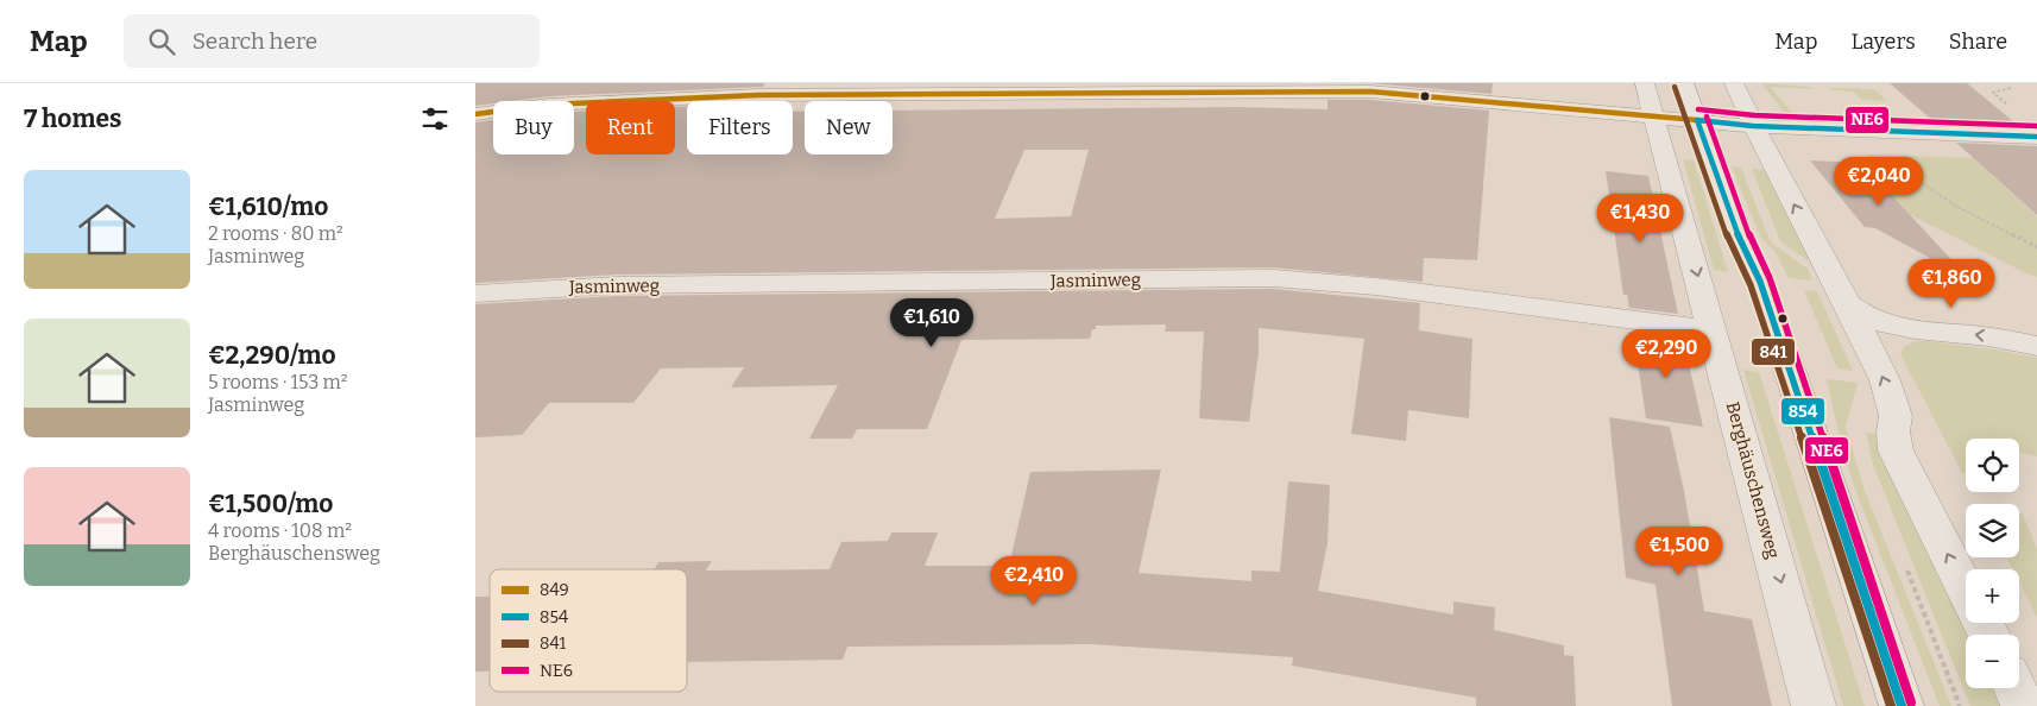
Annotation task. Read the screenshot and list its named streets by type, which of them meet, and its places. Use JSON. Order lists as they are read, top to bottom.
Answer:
{
  "streets": {
    "street": ["Jasminweg", "Berghäuschensweg"]
  },
  "crossings": [
    ["Jasminweg", "Berghäuschensweg"]
  ],
  "lines": [
    "transit line 841",
    "transit line 849",
    "transit line NE6",
    "transit line 854"
  ],
  "legend": [
    "849",
    "854",
    "841",
    "NE6"
  ],
  "page": {
    "header": "Map",
    "search": "Search here",
    "nav": ["Map", "Layers", "Share"],
    "heading": "7 homes",
    "chip": [
      "Buy",
      "Rent",
      "Filters",
      "New"
    ],
    "list": [
      {
        "name": "€1,610/mo",
        "note": "2 rooms · 80 m² · Jasminweg"
      },
      {
        "name": "€2,290/mo",
        "note": "5 rooms · 153 m² · Jasminweg"
      },
      {
        "name": "€1,500/mo",
        "note": "4 rooms · 108 m² · Berghäuschensweg"
      }
    ],
    "price": [
      "€2,040",
      "€1,430",
      "€1,860",
      "€1,610",
      "€2,290",
      "€1,500",
      "€2,410"
    ],
    "map_buttons": ["+", "−"]
  }
}
